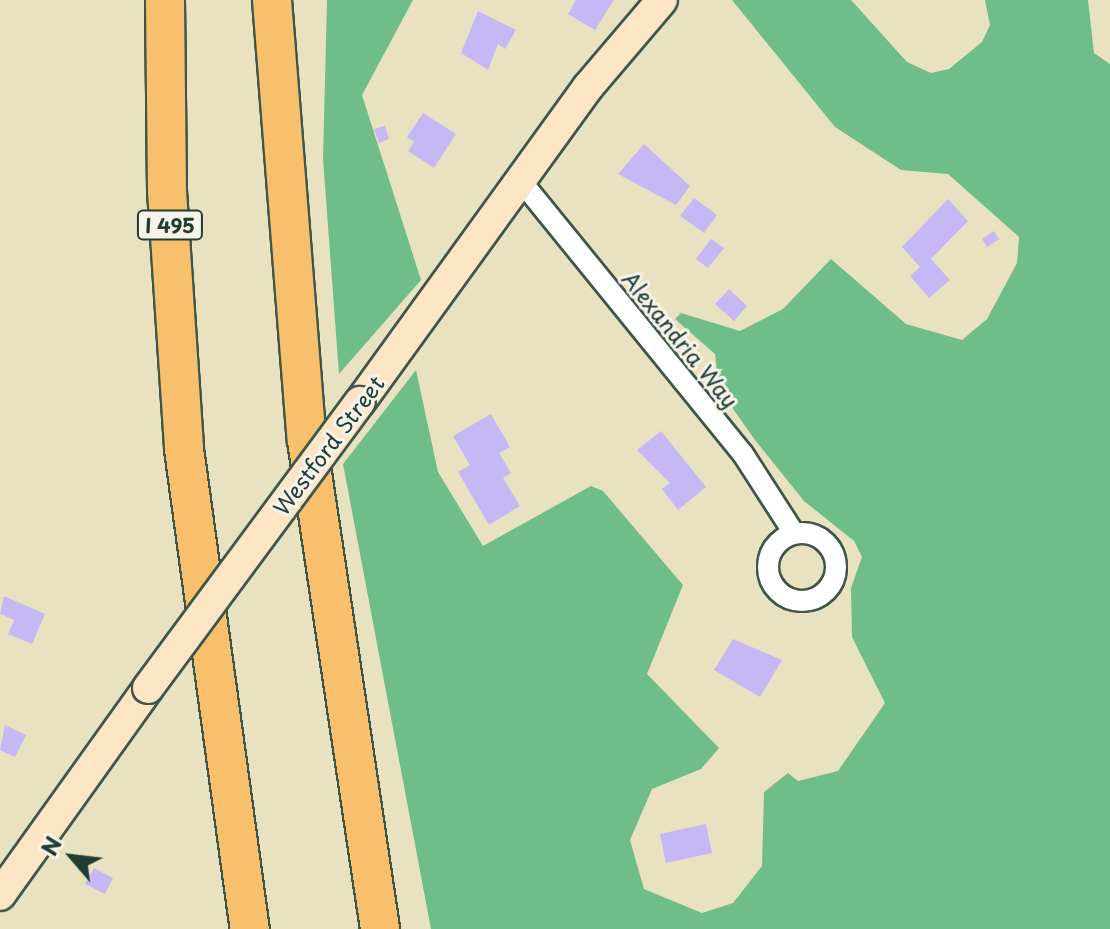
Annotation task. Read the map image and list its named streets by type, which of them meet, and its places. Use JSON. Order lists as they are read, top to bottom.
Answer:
{
  "streets": {
    "highway": ["I 495"],
    "main road": ["Westford Street"],
    "street": ["Alexandria Way"]
  },
  "crossings": [
    ["Alexandria Way", "Westford Street"]
  ],
  "north": "top left"
}
